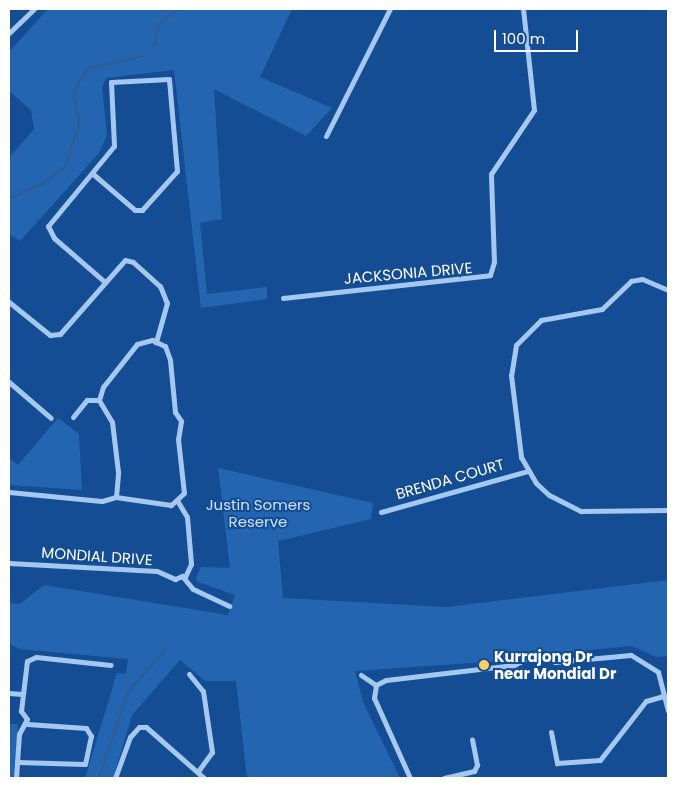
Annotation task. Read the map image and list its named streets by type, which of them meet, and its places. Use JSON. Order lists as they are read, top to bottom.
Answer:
{
  "streets": {
    "street": ["JACKSONIA DRIVE", "BRENDA COURT", "MONDIAL DRIVE"]
  },
  "parks": ["Justin Somers Reserve"],
  "places": ["Kurrajong Dr near Mondial Dr"],
  "scale_bar": "100 m"
}
